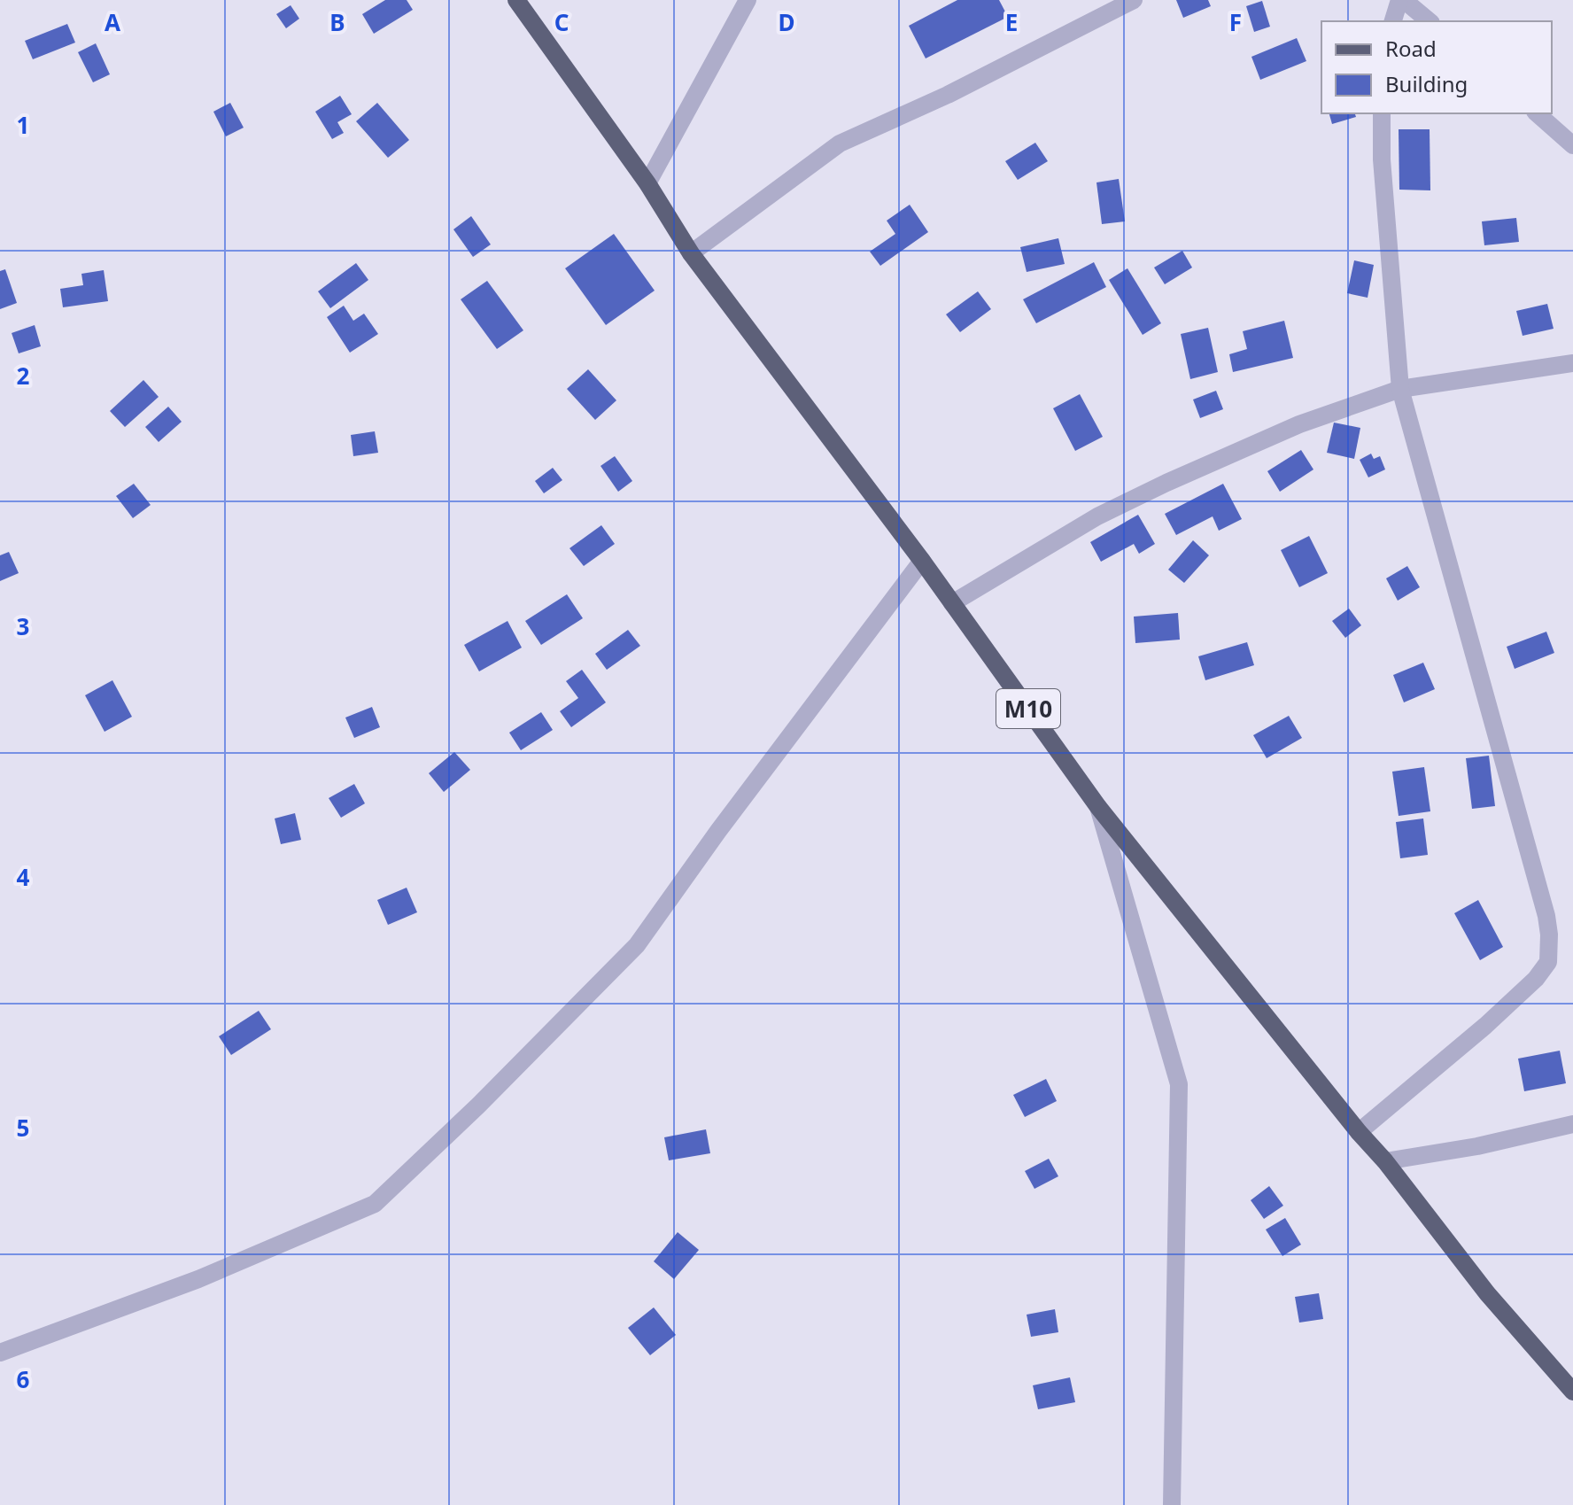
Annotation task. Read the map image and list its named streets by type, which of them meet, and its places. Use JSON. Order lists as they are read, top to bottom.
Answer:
{
  "streets": {
    "main road": ["M10"]
  },
  "legend": ["Road", "Building"],
  "grid": {
    "columns": [
      "A",
      "B",
      "C",
      "D",
      "E",
      "F"
    ],
    "rows": [
      "1",
      "2",
      "3",
      "4",
      "5",
      "6"
    ]
  }
}
